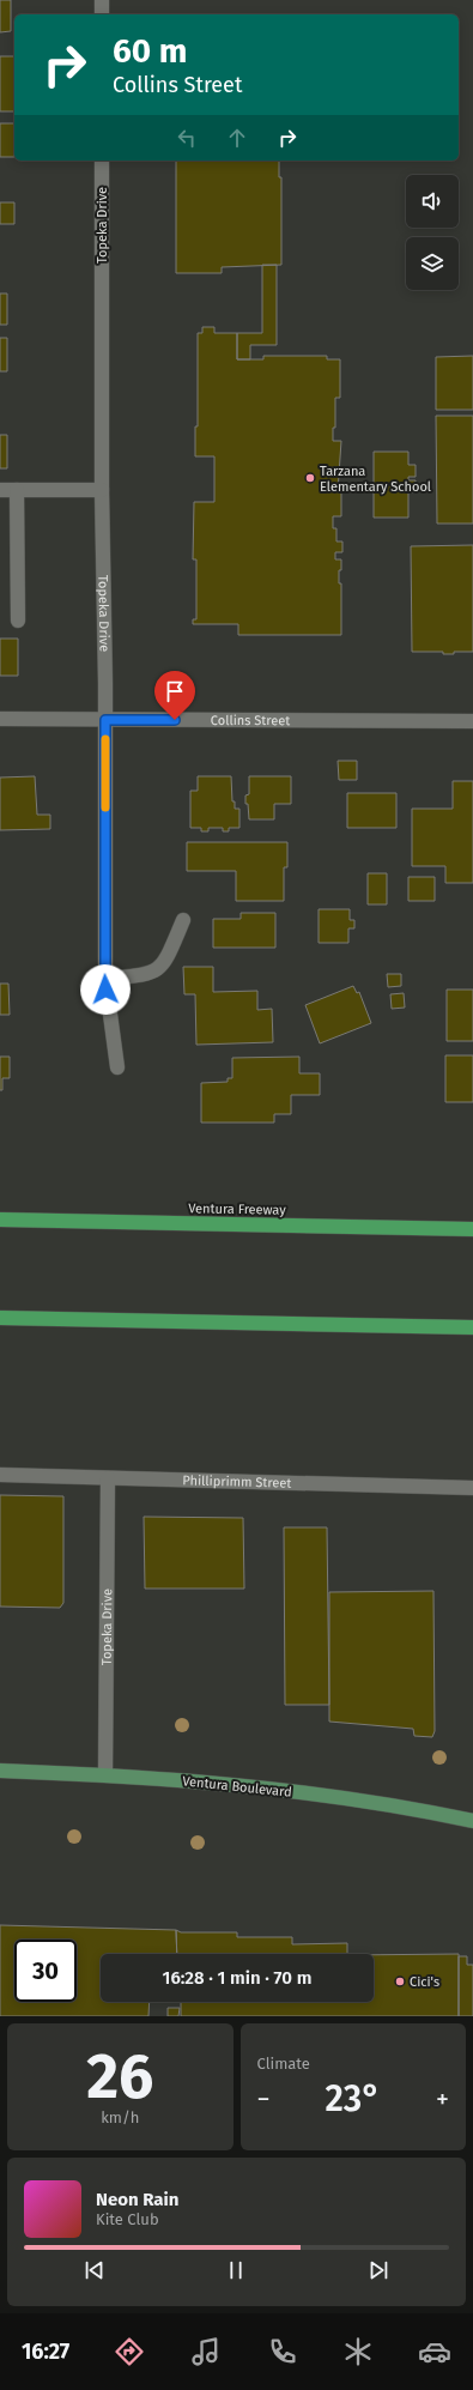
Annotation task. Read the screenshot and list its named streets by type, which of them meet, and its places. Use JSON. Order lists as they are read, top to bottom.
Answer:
{
  "streets": {
    "highway": ["Ventura Freeway"],
    "main road": ["Ventura Boulevard"],
    "street": ["Topeka Drive", "Collins Street", "Philliprimm Street"]
  },
  "crossings": [
    ["Topeka Drive", "Collins Street"],
    ["Topeka Drive", "Philliprimm Street"],
    ["Topeka Drive", "Ventura Boulevard"]
  ],
  "places": ["Tarzana Elementary School", "Cici's"],
  "page": {
    "turn": ["60 m", "Collins Street"],
    "limit": "30",
    "trip": "16:28 · 1 min · 70 m",
    "tile": [
      ["26", "km/h"],
      "Climate"
    ],
    "heat": ["−", "23°", "+"],
    "song": ["Neon Rain", "Kite Club"],
    "tabs": "16:27"
  }
}
